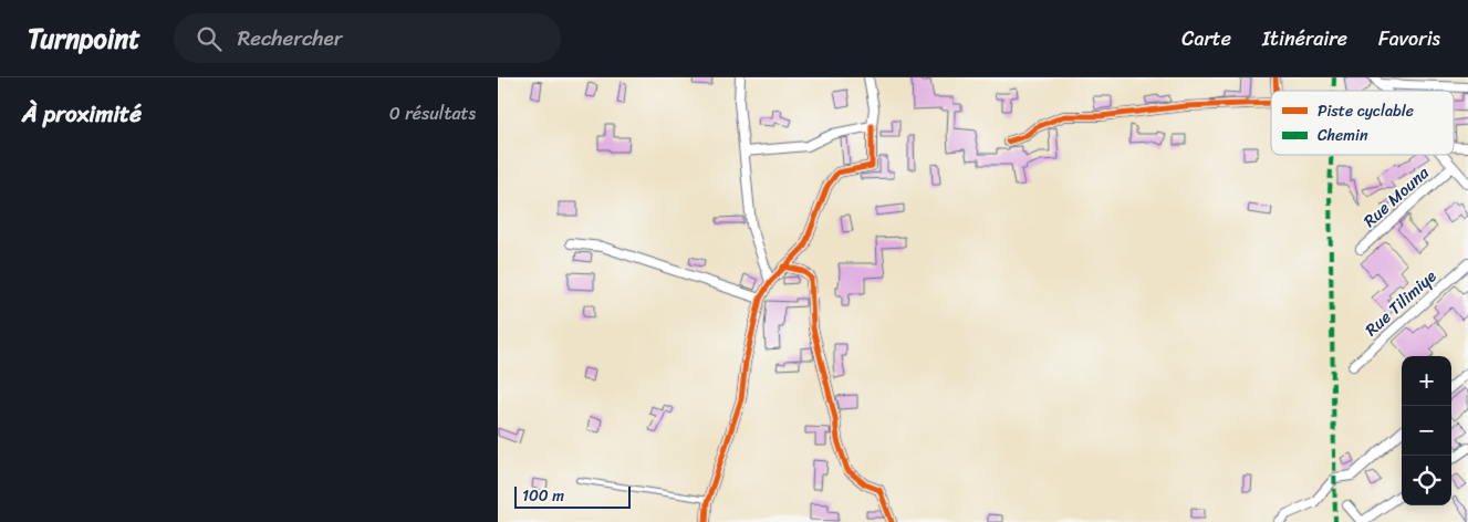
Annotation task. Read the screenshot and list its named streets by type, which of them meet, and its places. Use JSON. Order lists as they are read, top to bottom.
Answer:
{
  "streets": {
    "street": ["Rue Mouna", "Rue Tilimiye"]
  },
  "legend": ["Piste cyclable", "Chemin"],
  "scale_bar": "100 m",
  "page": {
    "header": "Turnpoint",
    "search": "Rechercher",
    "nav": ["Carte", "Itinéraire", "Favoris"],
    "heading": ["À proximité", "0 résultats"],
    "map_buttons": ["+", "−"],
    "scale": "100 m"
  }
}
